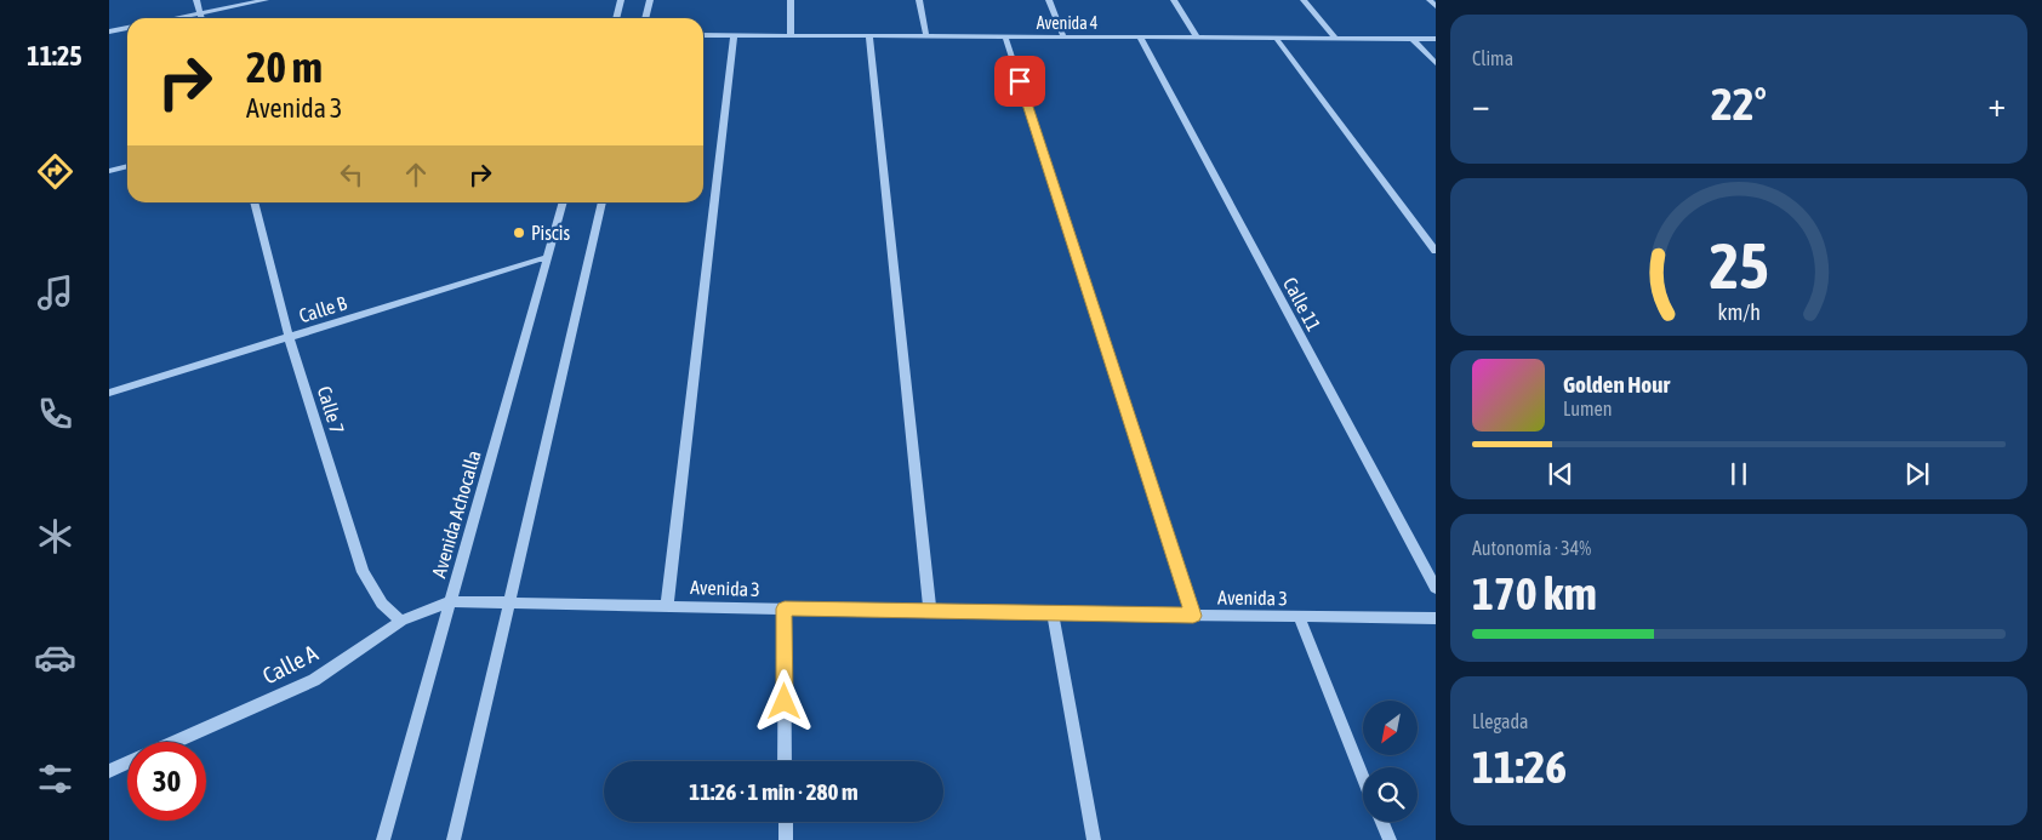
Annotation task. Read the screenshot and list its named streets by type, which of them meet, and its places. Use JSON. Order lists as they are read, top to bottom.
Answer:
{
  "streets": {
    "street": [
      "Avenida 4",
      "Calle 11",
      "Calle B",
      "Calle 7",
      "Avenida Achocalla",
      "Avenida 3",
      "Calle A"
    ]
  },
  "crossings": [
    ["Avenida 4", "Calle 11"],
    ["Calle B", "Calle 7"],
    ["Calle B", "Avenida Achocalla"],
    ["Calle 7", "Calle A"],
    ["Avenida Achocalla", "Avenida 3"],
    ["Avenida Achocalla", "Calle A"],
    ["Avenida 3", "Calle A"]
  ],
  "places": ["Piscis"],
  "north": "bottom left",
  "page": {
    "tabs": "11:25",
    "tile": [
      "Clima",
      ["Autonomía · 34%", "170 km"],
      ["Llegada", "11:26"]
    ],
    "turn": ["20 m", "Avenida 3"],
    "heat": ["−", "22°", "+"],
    "song": ["Golden Hour", "Lumen"],
    "limit": "30",
    "trip": "11:26 · 1 min · 280 m",
    "gauge": ["25", "km/h"]
  }
}
